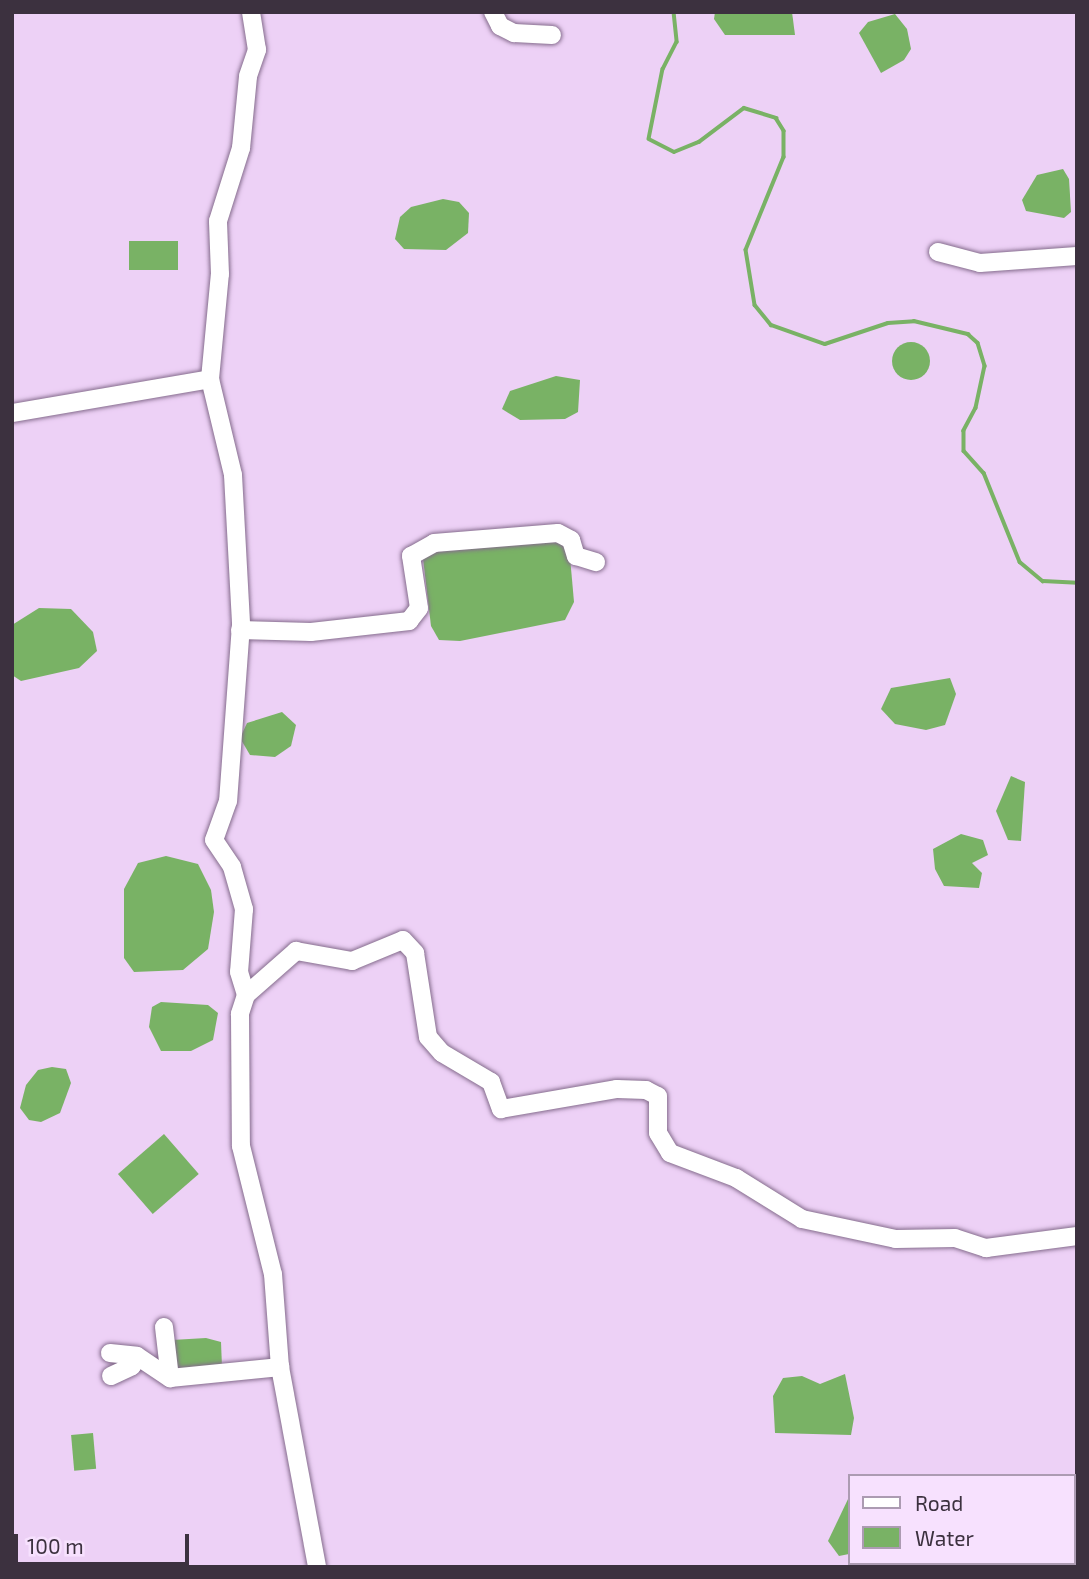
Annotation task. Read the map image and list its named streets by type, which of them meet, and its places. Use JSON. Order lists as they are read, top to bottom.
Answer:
{
  "legend": ["Road", "Water"],
  "scale_bar": "100 m"
}
